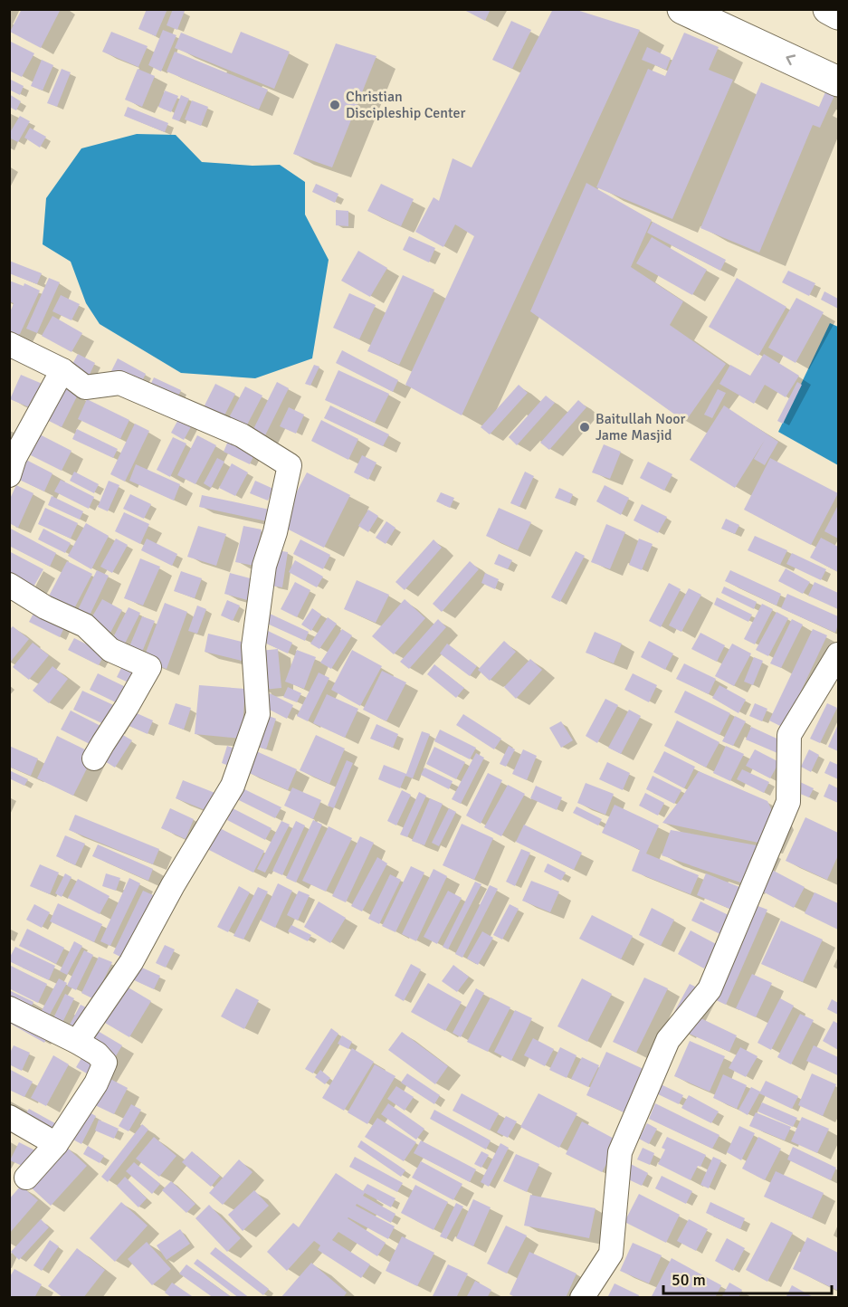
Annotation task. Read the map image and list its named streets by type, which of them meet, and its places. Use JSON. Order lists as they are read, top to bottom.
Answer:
{
  "places": ["Christian Discipleship Center", "Baitullah Noor Jame Masjid"],
  "scale_bar": "50 m"
}
